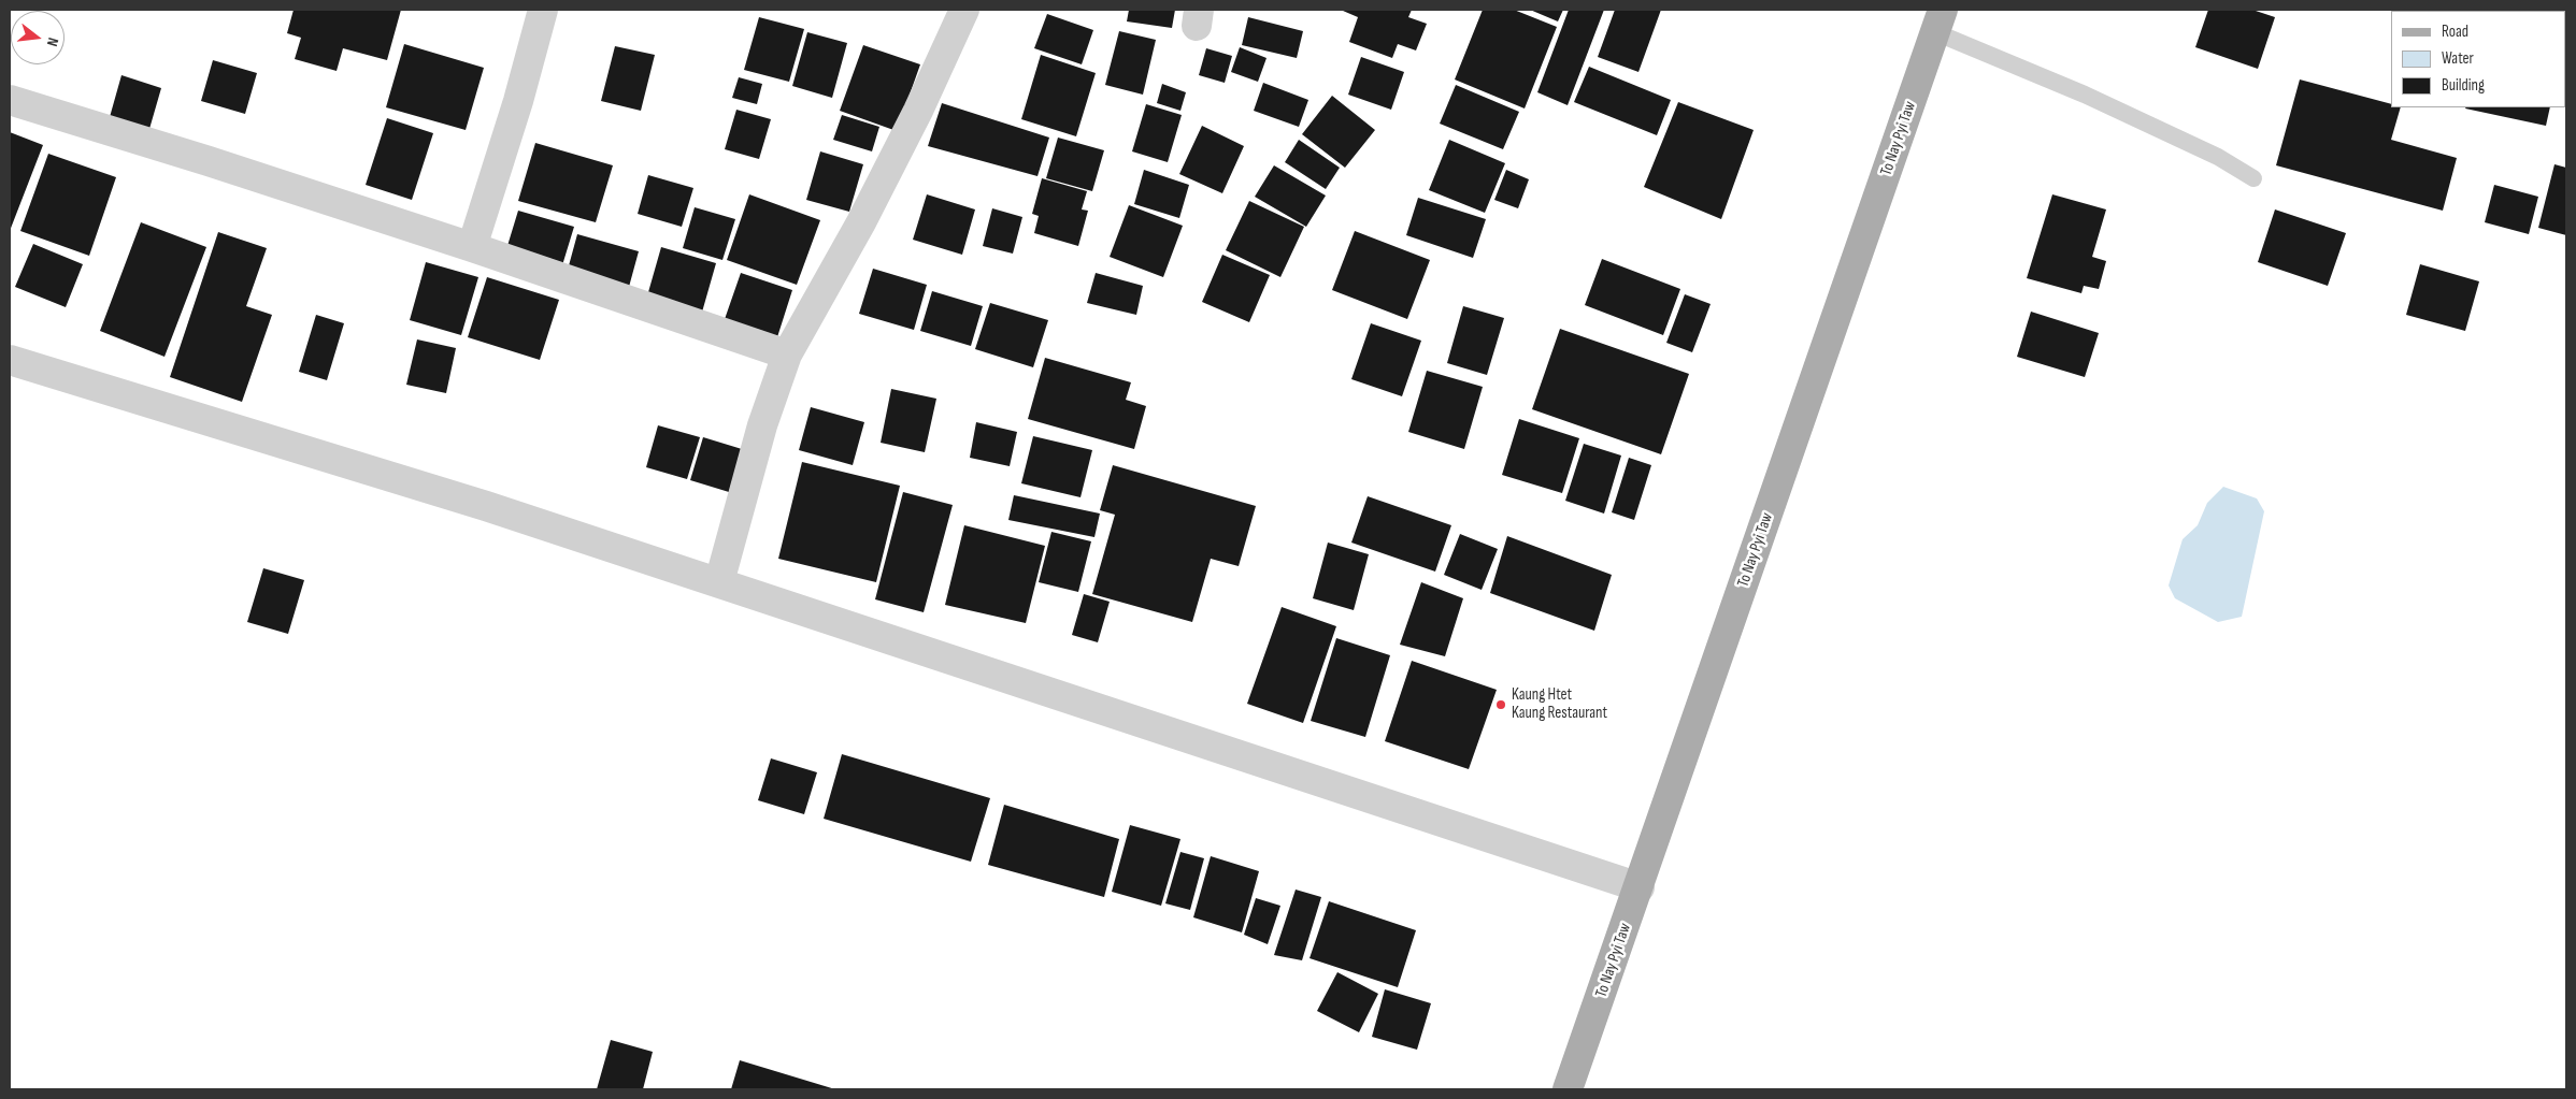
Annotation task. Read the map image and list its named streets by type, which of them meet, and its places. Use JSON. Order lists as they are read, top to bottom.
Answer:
{
  "streets": {
    "main road": ["To Nay Pyi Taw"]
  },
  "places": ["Kaung Htet Kaung Restaurant"],
  "legend": ["Road", "Water", "Building"],
  "north": "right"
}
